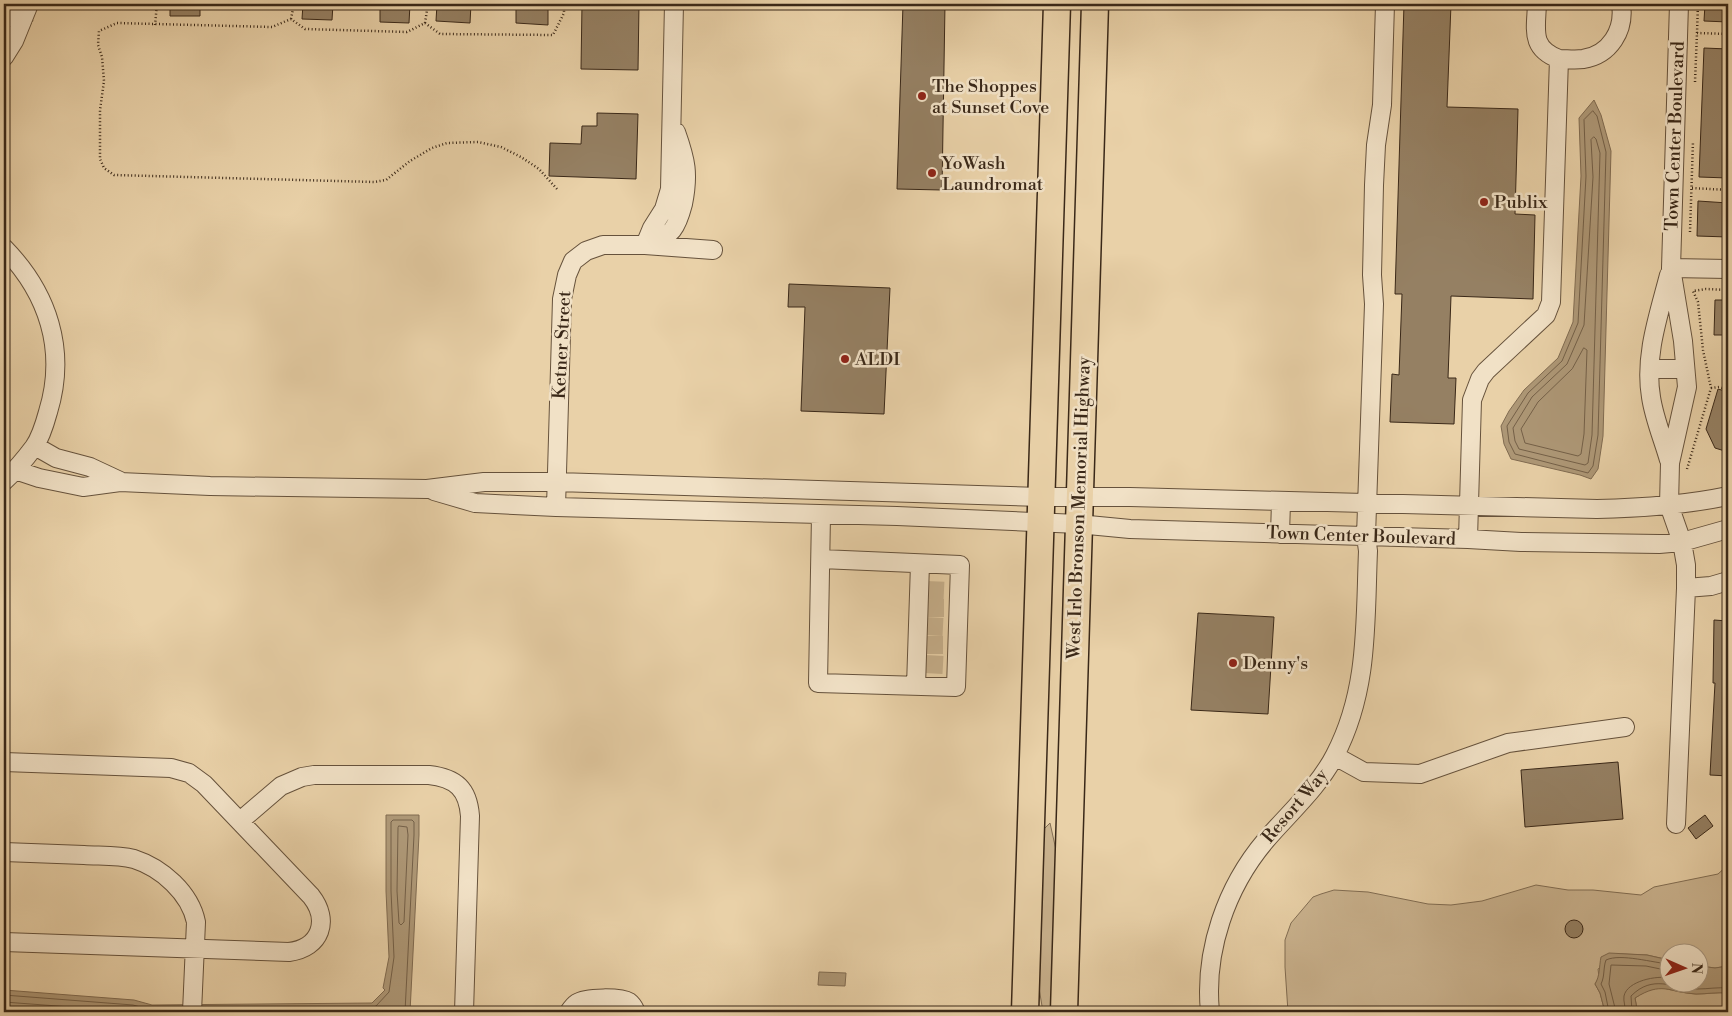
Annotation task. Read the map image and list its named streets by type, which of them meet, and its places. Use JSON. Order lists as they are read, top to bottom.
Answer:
{
  "streets": {
    "highway": ["West Irlo Bronson Memorial Highway"],
    "street": ["Town Center Boulevard", "Ketner Street", "Resort Way"]
  },
  "crossings": [
    ["Town Center Boulevard", "Ketner Street"],
    ["Town Center Boulevard", "West Irlo Bronson Memorial Highway"],
    ["Town Center Boulevard", "Resort Way"]
  ],
  "places": [
    "The Shoppes at Sunset Cove",
    "YoWash Laundromat",
    "Publix",
    "ALDI",
    "Denny's"
  ],
  "north": "right"
}
